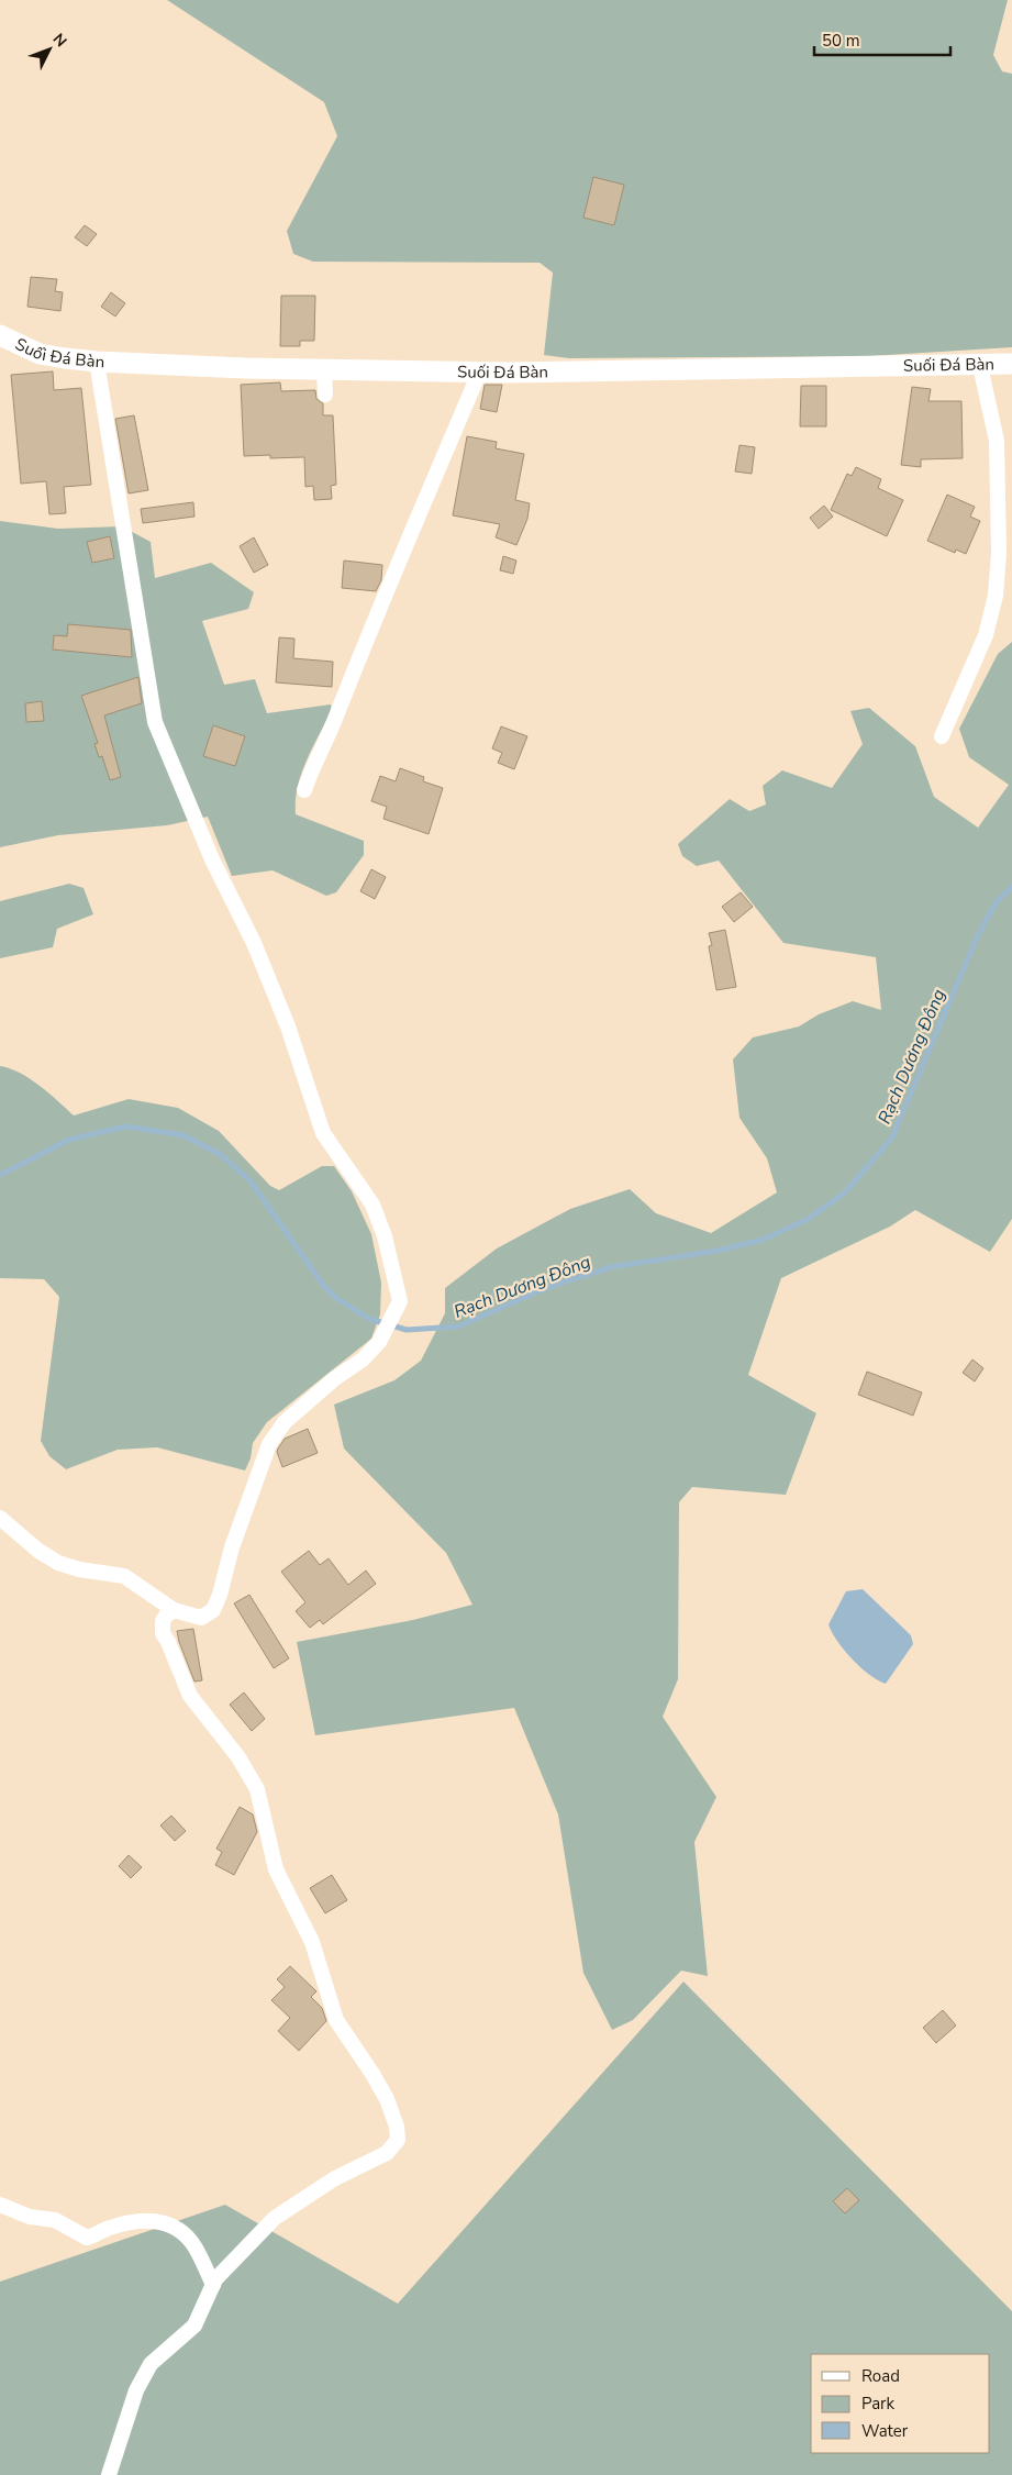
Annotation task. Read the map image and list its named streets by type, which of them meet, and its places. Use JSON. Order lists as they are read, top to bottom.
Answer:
{
  "streets": {
    "street": ["Suối Đá Bàn"]
  },
  "water": ["Rạch Dương Đông"],
  "legend": ["Road", "Park", "Water"],
  "scale_bar": "50 m",
  "north": "top right"
}
